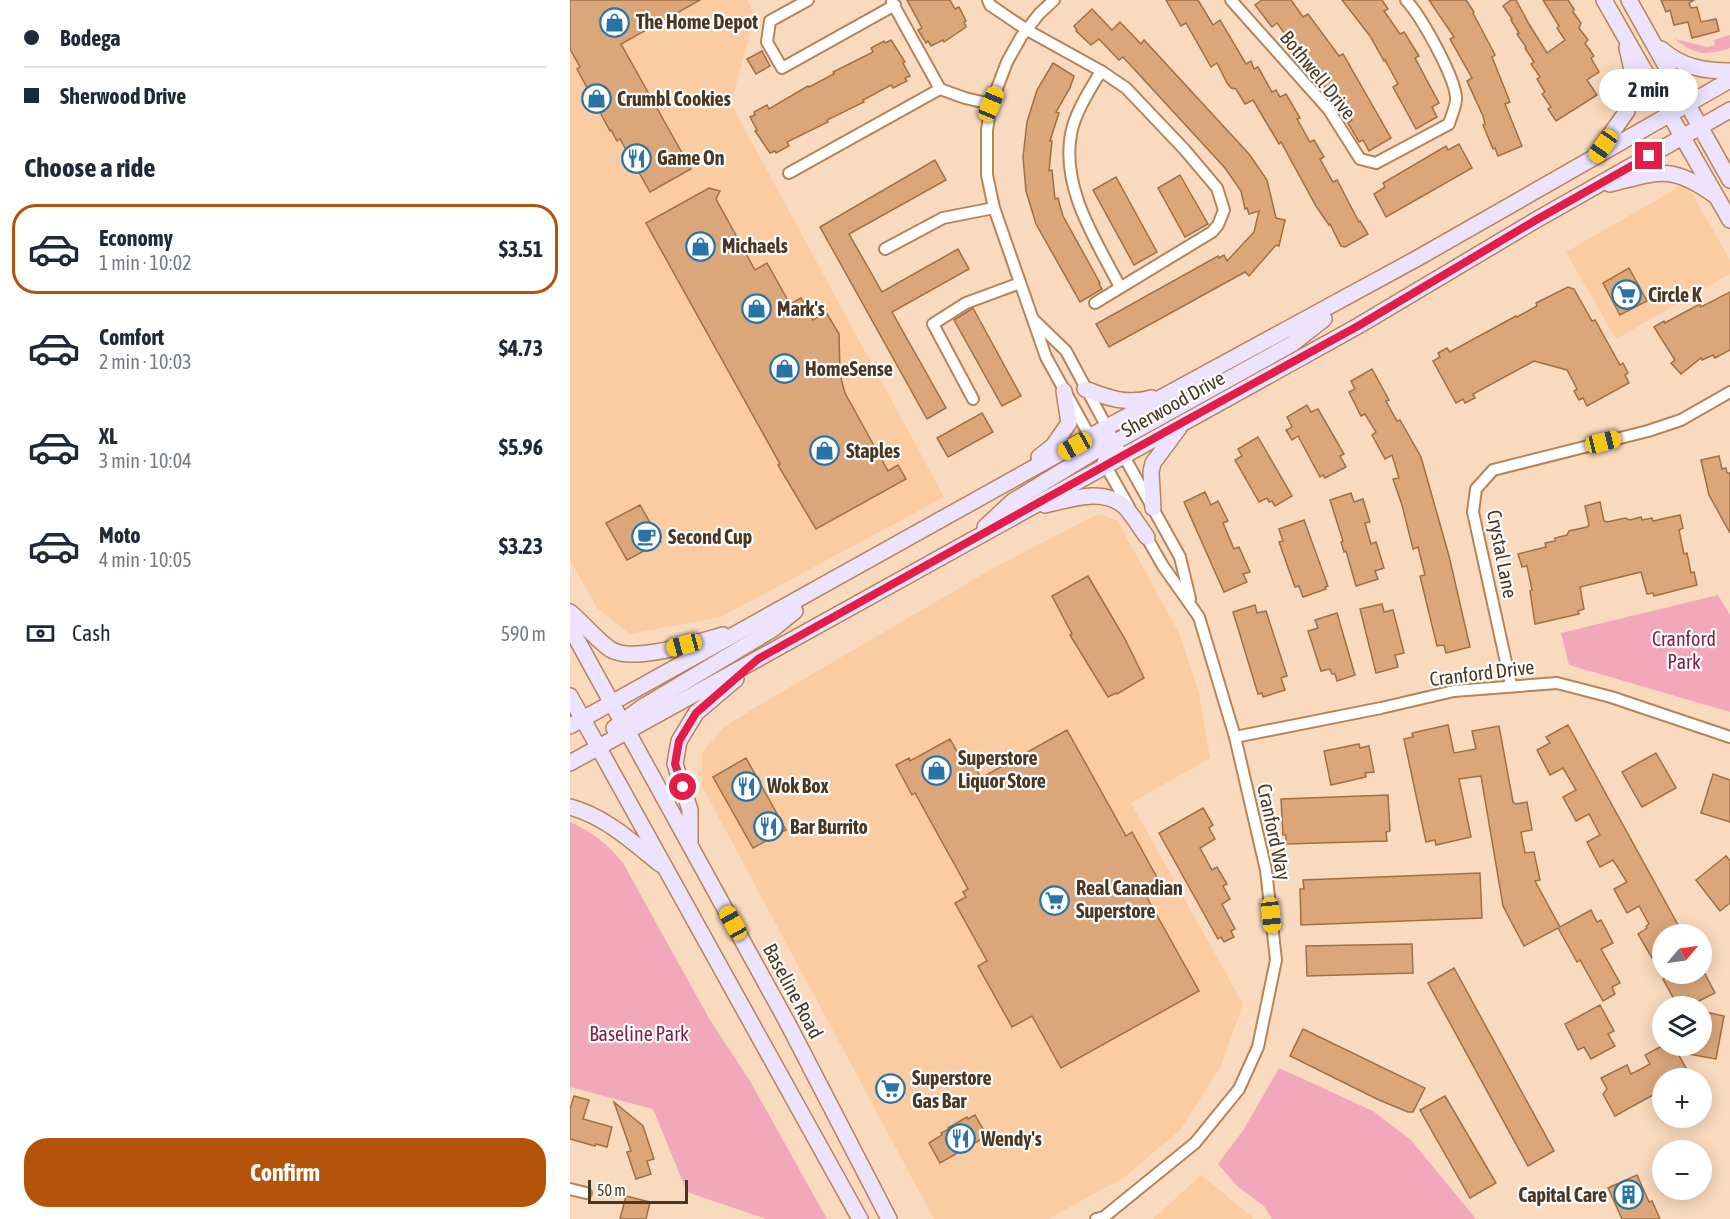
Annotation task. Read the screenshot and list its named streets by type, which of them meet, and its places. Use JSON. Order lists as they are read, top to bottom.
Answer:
{
  "streets": {
    "main road": ["Sherwood Drive", "Baseline Road"],
    "street": [
      "Bothwell Drive",
      "Crystal Lane",
      "Cranford Drive",
      "Cranford Way"
    ]
  },
  "crossings": [
    ["Sherwood Drive", "Cranford Way"],
    ["Sherwood Drive", "Baseline Road"],
    ["Crystal Lane", "Cranford Drive"],
    ["Cranford Drive", "Cranford Way"]
  ],
  "parks": ["Cranford Park", "Baseline Park"],
  "places": {
    "shop": [
      "The Home Depot",
      "Crumbl Cookies",
      "Michaels",
      "Mark's",
      "HomeSense",
      "Staples",
      "Superstore Liquor Store"
    ],
    "restaurant": [
      "Game On",
      "Wok Box",
      "Bar Burrito",
      "Wendy's"
    ],
    "supermarket": ["Circle K", "Real Canadian Superstore", "Superstore Gas Bar"],
    "cafe": ["Second Cup"],
    "building": ["Capital Care"]
  },
  "scale_bar": "50 m",
  "north": "top right",
  "page": {
    "banner": ["Bodega", "Sherwood Drive"],
    "bubble": "2 min",
    "heading": "Choose a ride",
    "list": [
      {
        "name": "Economy",
        "note": "1 min · 10:02",
        "value": "$3.51"
      },
      {
        "name": "Comfort",
        "note": "2 min · 10:03",
        "value": "$4.73"
      },
      {
        "name": "XL",
        "note": "3 min · 10:04",
        "value": "$5.96"
      },
      {
        "name": "Moto",
        "note": "4 min · 10:05",
        "value": "$3.23"
      }
    ],
    "pay": ["Cash", "590 m"],
    "map_buttons": ["+", "−"],
    "buttons": "Confirm",
    "scale": "50 m"
  }
}
